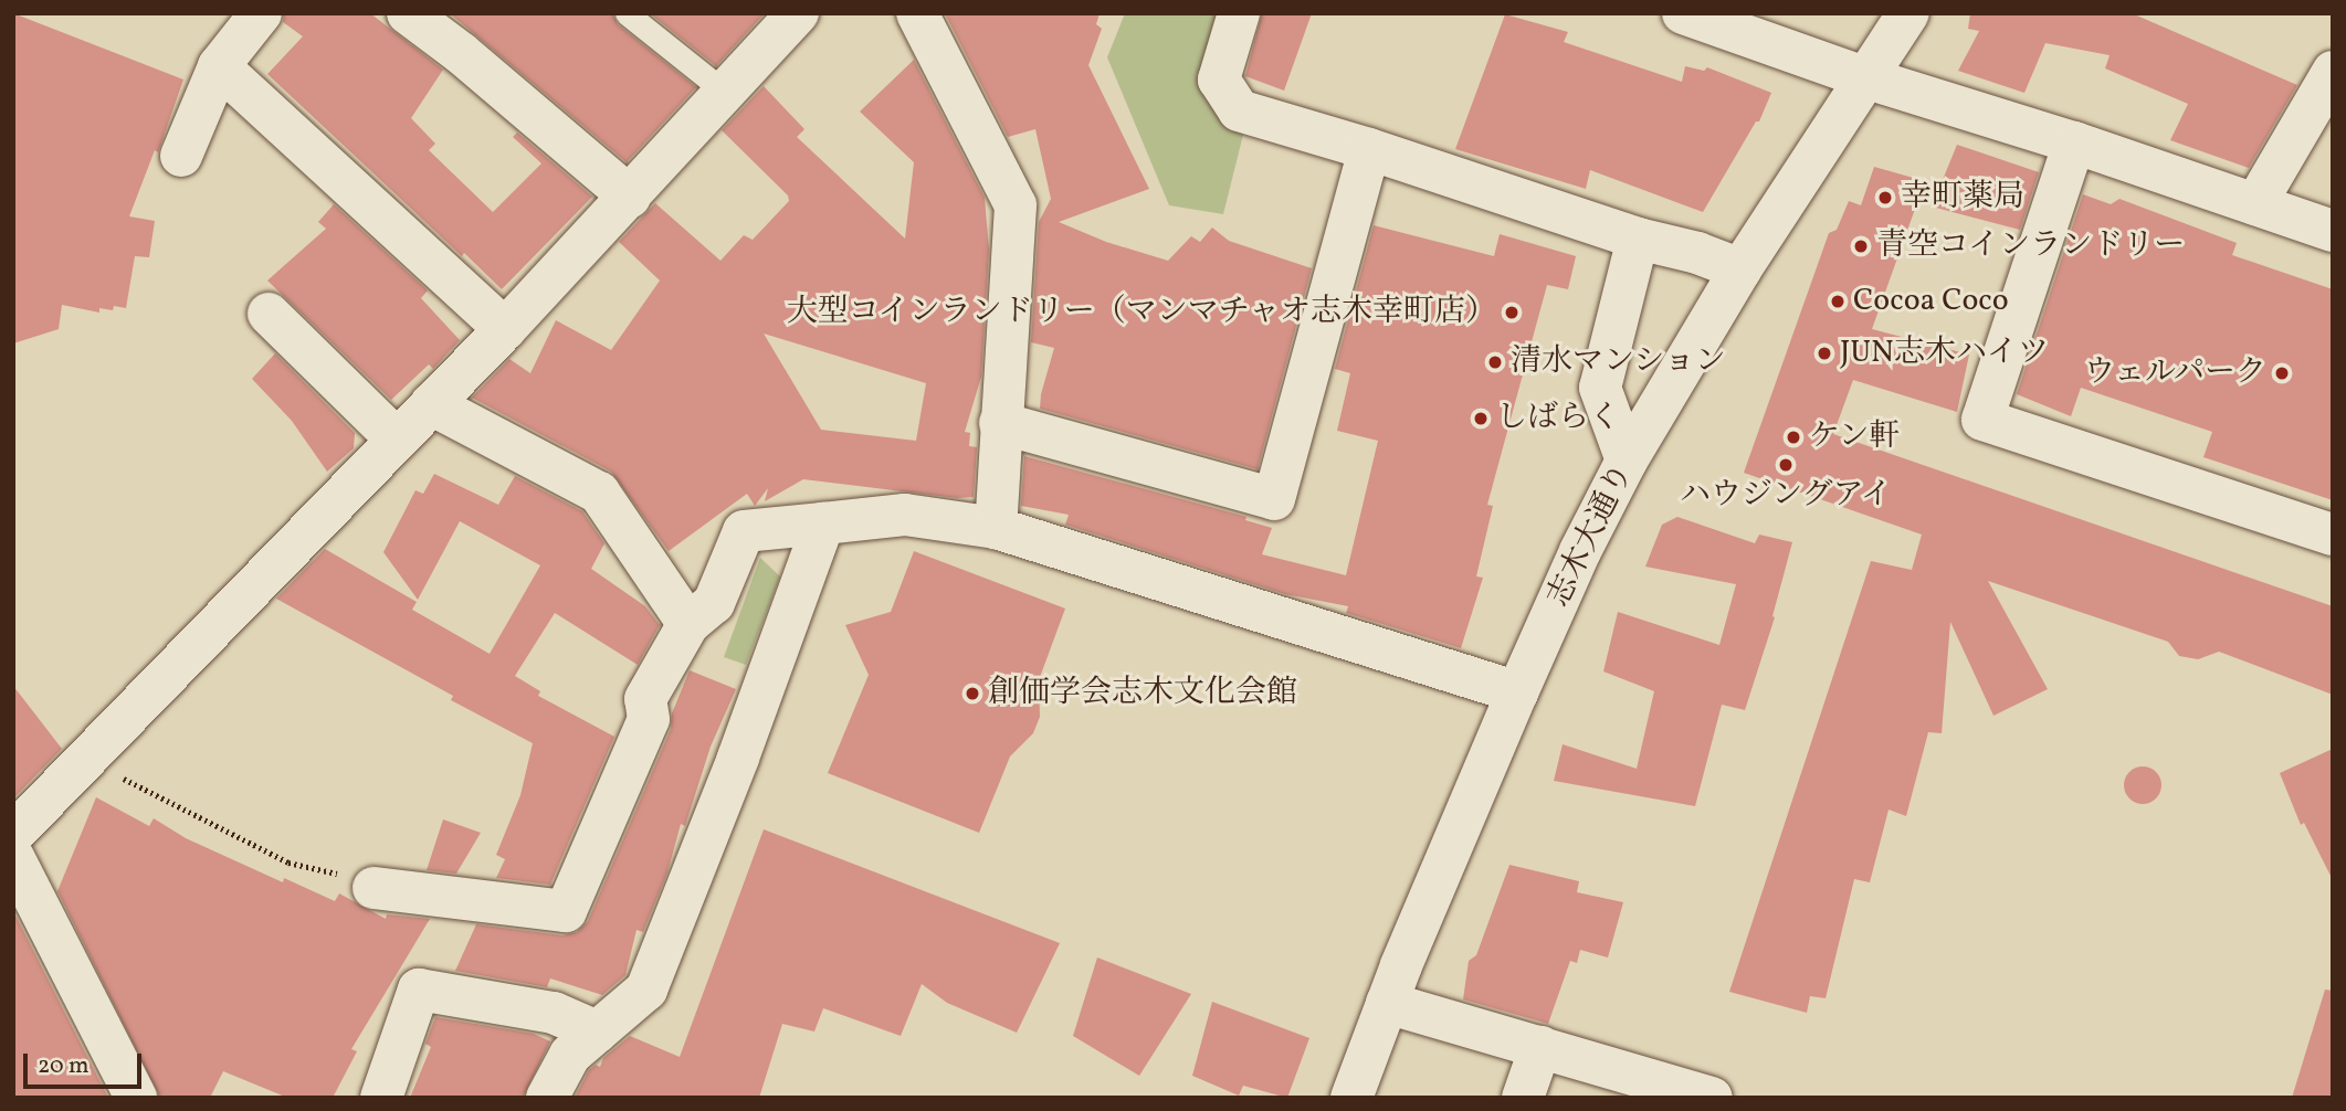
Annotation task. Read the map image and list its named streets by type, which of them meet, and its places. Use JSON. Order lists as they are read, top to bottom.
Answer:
{
  "streets": {
    "street": ["志木大通り"]
  },
  "places": [
    "幸町薬局",
    "青空コインランドリー",
    "Cocoa Coco",
    "大型コインランドリー（マンマチャオ志木幸町店）",
    "JUN志木ハイツ",
    "清水マンション",
    "ウェルパーク",
    "しばらく",
    "ケン軒",
    "ハウジングアイ",
    "創価学会志木文化会館"
  ],
  "scale_bar": "20 m"
}
